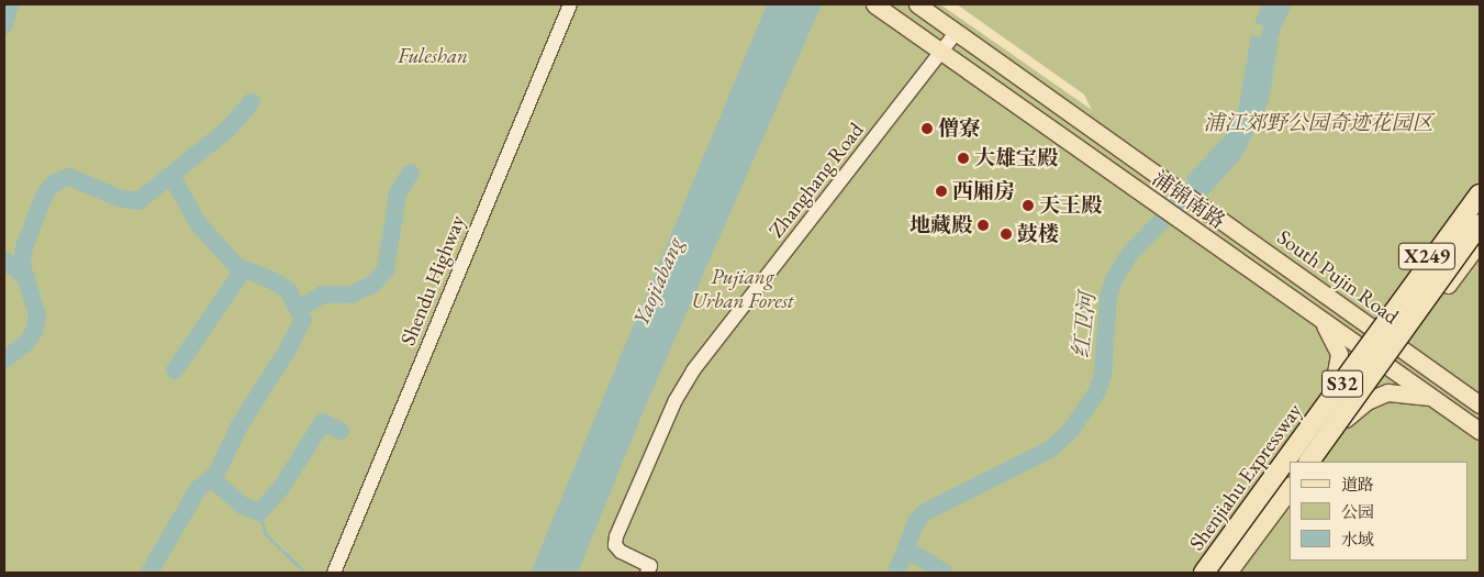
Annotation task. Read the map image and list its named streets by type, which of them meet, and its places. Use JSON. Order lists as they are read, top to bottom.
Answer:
{
  "streets": {
    "highway": ["S32", "Shenjiahu Expressway"],
    "main road": ["浦锦南路", "X249", "South Pujin Road"],
    "street": ["Zhanghang Road", "Shendu Highway"]
  },
  "crossings": [
    ["Zhanghang Road", "浦锦南路"],
    ["Zhanghang Road", "South Pujin Road"],
    ["浦锦南路", "X249"],
    ["X249", "South Pujin Road"]
  ],
  "water": ["Yaojiabang", "红卫河"],
  "parks": ["Fuleshan", "浦江郊野公园奇迹花园区", "Pujiang Urban Forest"],
  "places": [
    "僧寮",
    "大雄宝殿",
    "西厢房",
    "天王殿",
    "地藏殿",
    "鼓楼"
  ],
  "legend": ["道路", "公园", "水域"]
}
